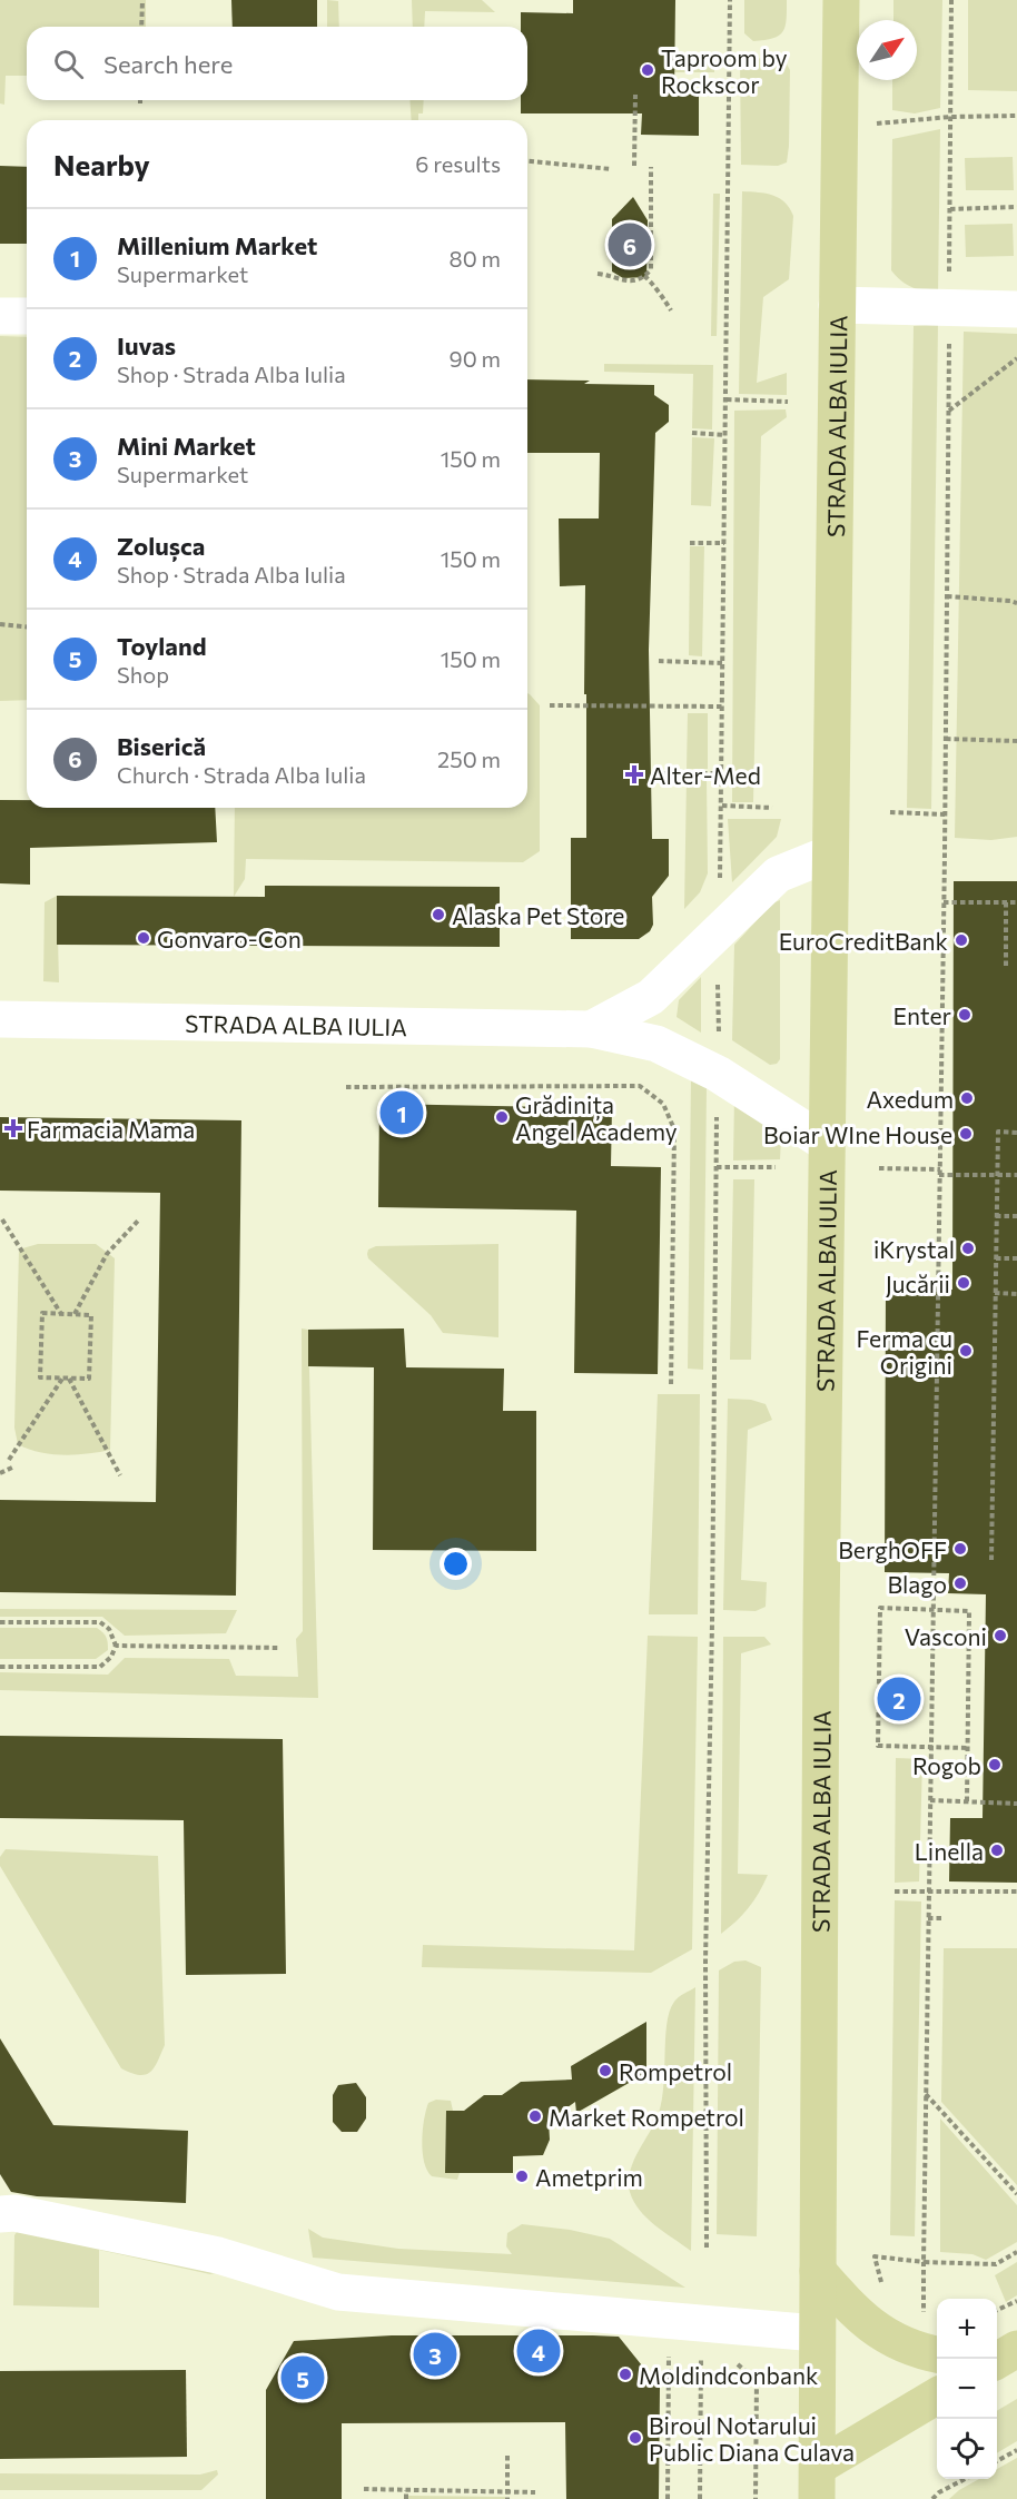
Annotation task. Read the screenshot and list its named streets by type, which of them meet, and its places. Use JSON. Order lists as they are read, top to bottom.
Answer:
{
  "streets": {
    "main road": ["STRADA ALBA IULIA"]
  },
  "places": {
    "other": [
      "Taproom by Rockscor",
      "Alaska Pet Store",
      "Gonvaro-Con",
      "EuroCreditBank",
      "Enter",
      "Axedum",
      "Grădinița Angel Academy",
      "Boiar WIne House",
      "iKrystal",
      "Jucării",
      "Ferma cu Origini",
      "BerghOFF",
      "Blago",
      "Vasconi",
      "Rogob",
      "Linella",
      "Rompetrol",
      "Market Rompetrol",
      "Ametprim",
      "Moldindconbank",
      "Biroul Notarului Public Diana Culava"
    ],
    "health": ["Alter-Med", "Farmacia Mama"]
  },
  "north": "top right",
  "page": {
    "search": "Search here",
    "heading": ["Nearby", "6 results"],
    "list": [
      {
        "mark": "1",
        "name": "Millenium Market",
        "note": "Supermarket",
        "value": "80 m"
      },
      {
        "mark": "2",
        "name": "Iuvas",
        "note": "Shop · Strada Alba Iulia",
        "value": "90 m"
      },
      {
        "mark": "3",
        "name": "Mini Market",
        "note": "Supermarket",
        "value": "150 m"
      },
      {
        "mark": "4",
        "name": "Zolușca",
        "note": "Shop · Strada Alba Iulia",
        "value": "150 m"
      },
      {
        "mark": "5",
        "name": "Toyland",
        "note": "Shop",
        "value": "150 m"
      },
      {
        "mark": "6",
        "name": "Biserică",
        "note": "Church · Strada Alba Iulia",
        "value": "250 m"
      }
    ],
    "pins": [
      "6",
      "1",
      "2",
      "4",
      "3",
      "5"
    ],
    "map_buttons": ["+", "−"]
  }
}
